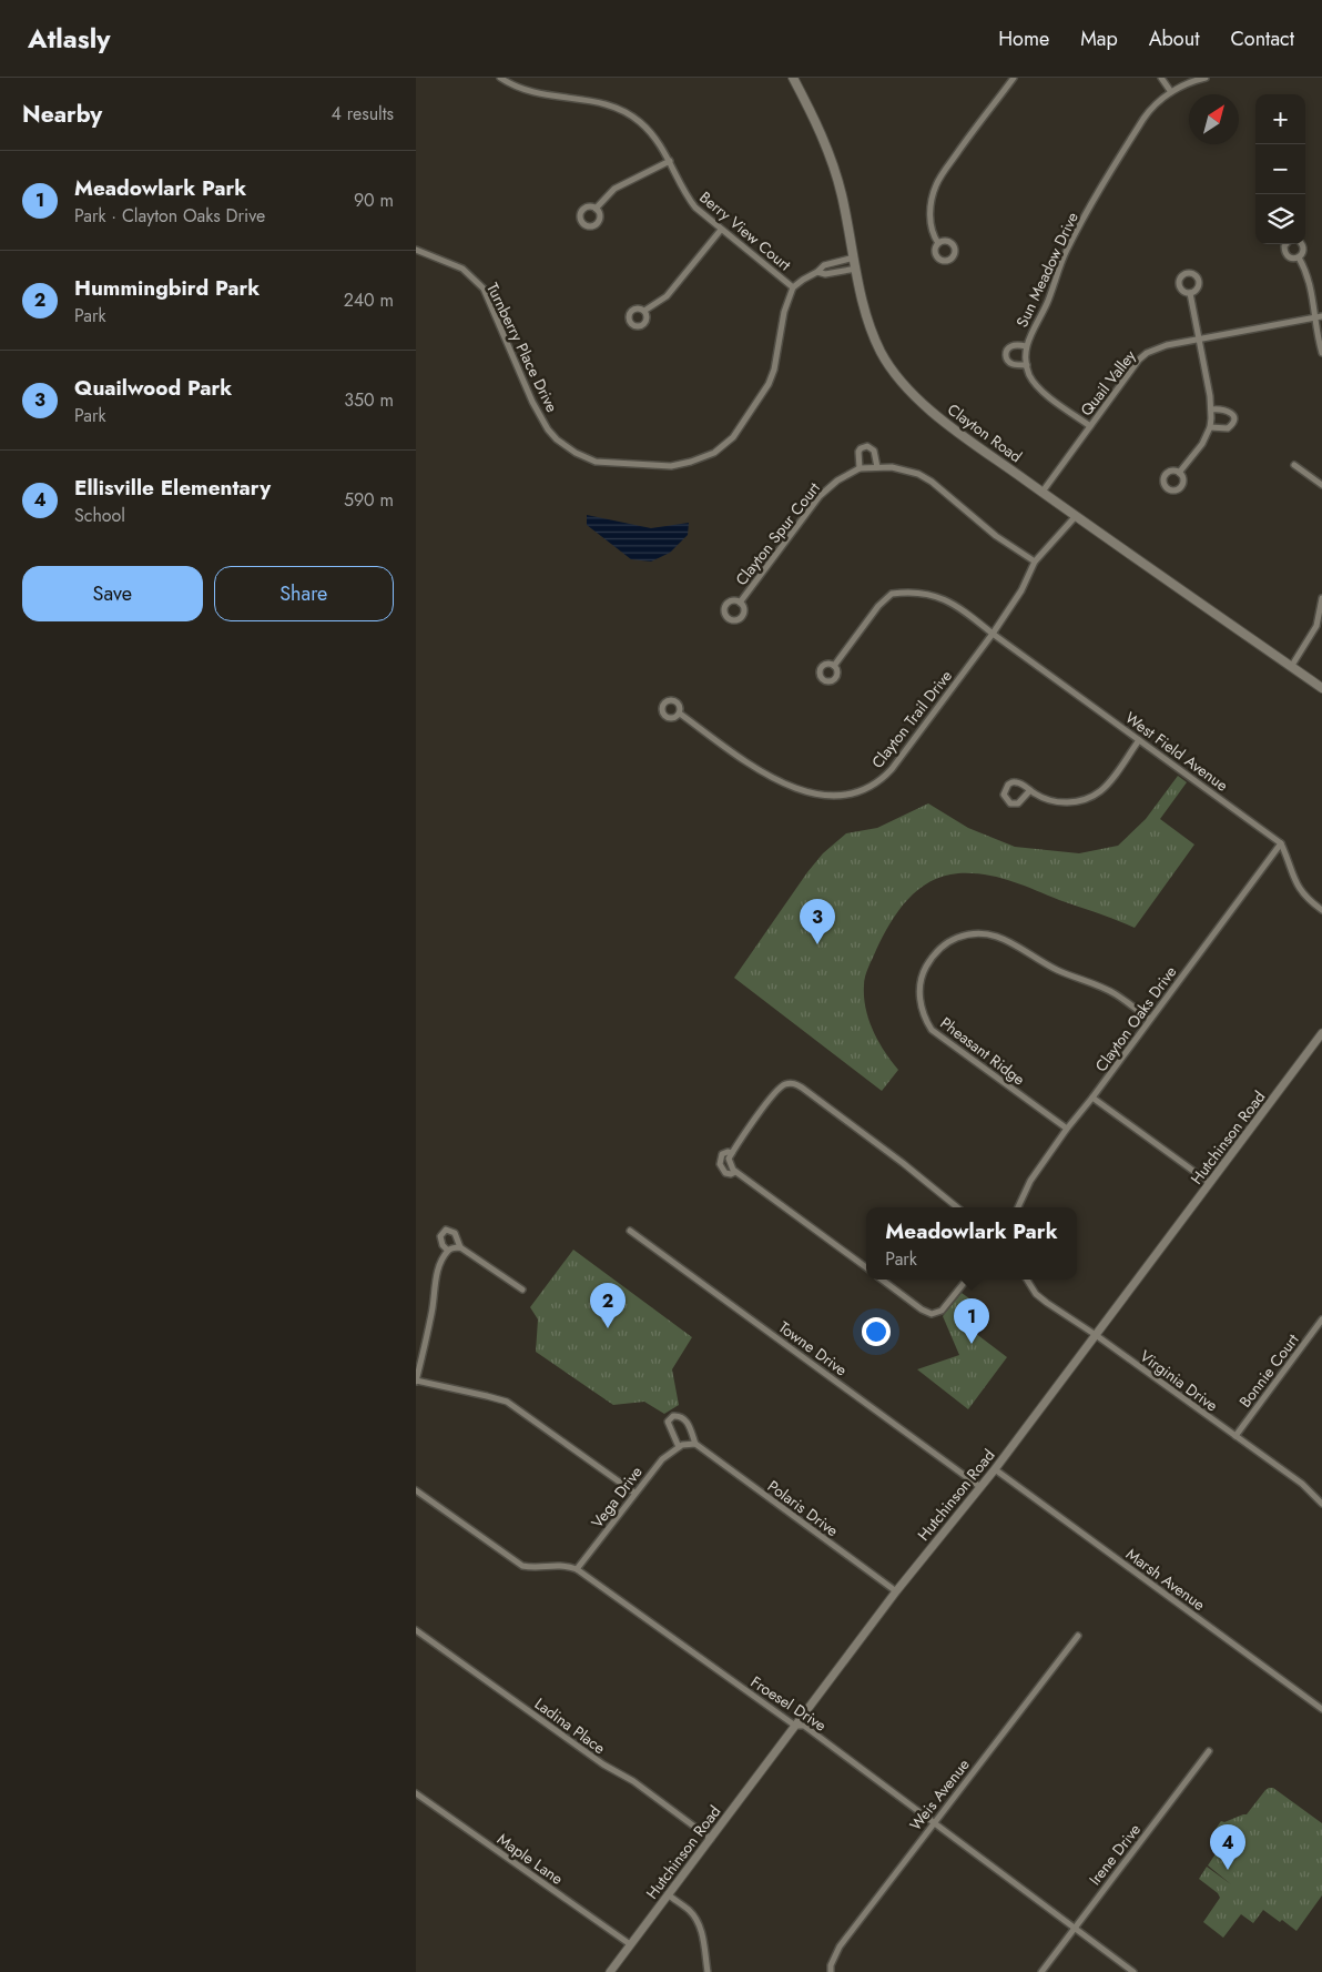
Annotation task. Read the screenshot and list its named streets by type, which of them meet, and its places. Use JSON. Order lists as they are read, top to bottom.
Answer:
{
  "streets": {
    "main road": ["Clayton Road"],
    "street": [
      "Berry View Court",
      "Sun Meadow Drive",
      "Turnberry Place Drive",
      "Quail Valley",
      "Clayton Spur Court",
      "Clayton Trail Drive",
      "West Field Avenue",
      "Clayton Oaks Drive",
      "Pheasant Ridge",
      "Hutchinson Road",
      "Towne Drive",
      "Bonnie Court",
      "Virginia Drive",
      "Vega Drive",
      "Polaris Drive",
      "Marsh Avenue",
      "Froesel Drive",
      "Ladina Place",
      "Weis Avenue",
      "Irene Drive",
      "Maple Lane"
    ]
  },
  "crossings": [
    ["Berry View Court", "Turnberry Place Drive"],
    ["Sun Meadow Drive", "Quail Valley"],
    ["Quail Valley", "Clayton Road"],
    ["Clayton Road", "Clayton Trail Drive"],
    ["Clayton Spur Court", "Clayton Trail Drive"],
    ["Clayton Trail Drive", "West Field Avenue"],
    ["West Field Avenue", "Clayton Oaks Drive"],
    ["Clayton Oaks Drive", "Pheasant Ridge"],
    ["Hutchinson Road", "Towne Drive"],
    ["Hutchinson Road", "Virginia Drive"],
    ["Hutchinson Road", "Polaris Drive"],
    ["Hutchinson Road", "Marsh Avenue"],
    ["Hutchinson Road", "Froesel Drive"],
    ["Hutchinson Road", "Ladina Place"],
    ["Hutchinson Road", "Maple Lane"],
    ["Bonnie Court", "Virginia Drive"],
    ["Vega Drive", "Polaris Drive"],
    ["Vega Drive", "Froesel Drive"],
    ["Froesel Drive", "Weis Avenue"],
    ["Froesel Drive", "Irene Drive"]
  ],
  "north": "top right",
  "page": {
    "header": "Atlasly",
    "nav": [
      "Home",
      "Map",
      "About",
      "Contact"
    ],
    "heading": ["Nearby", "4 results"],
    "map_buttons": ["+", "−"],
    "list": [
      {
        "mark": "1",
        "name": "Meadowlark Park",
        "note": "Park · Clayton Oaks Drive",
        "value": "90 m"
      },
      {
        "mark": "2",
        "name": "Hummingbird Park",
        "note": "Park",
        "value": "240 m"
      },
      {
        "mark": "3",
        "name": "Quailwood Park",
        "note": "Park",
        "value": "350 m"
      },
      {
        "mark": "4",
        "name": "Ellisville Elementary",
        "note": "School",
        "value": "590 m"
      }
    ],
    "buttons": ["Save", "Share"],
    "pins": [
      "3",
      "2",
      "1",
      "4"
    ],
    "popup": ["Meadowlark Park", "Park"]
  }
}
